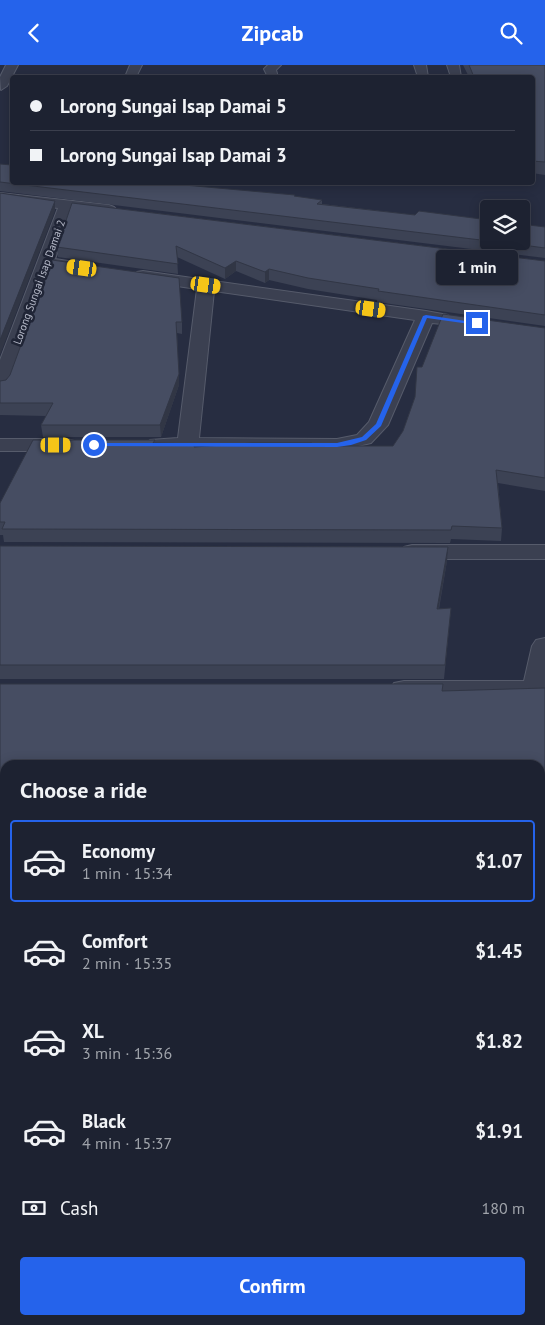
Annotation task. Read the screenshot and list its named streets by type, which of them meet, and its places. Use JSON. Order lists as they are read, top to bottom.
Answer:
{
  "streets": {
    "street": ["Lorong Sungai Isap Damai 2"]
  },
  "page": {
    "header": "Zipcab",
    "banner": ["Lorong Sungai Isap Damai 5", "Lorong Sungai Isap Damai 3"],
    "bubble": "1 min",
    "heading": "Choose a ride",
    "list": [
      {
        "name": "Economy",
        "note": "1 min · 15:34",
        "value": "$1.07"
      },
      {
        "name": "Comfort",
        "note": "2 min · 15:35",
        "value": "$1.45"
      },
      {
        "name": "XL",
        "note": "3 min · 15:36",
        "value": "$1.82"
      },
      {
        "name": "Black",
        "note": "4 min · 15:37",
        "value": "$1.91"
      }
    ],
    "pay": ["Cash", "180 m"],
    "buttons": "Confirm"
  }
}
